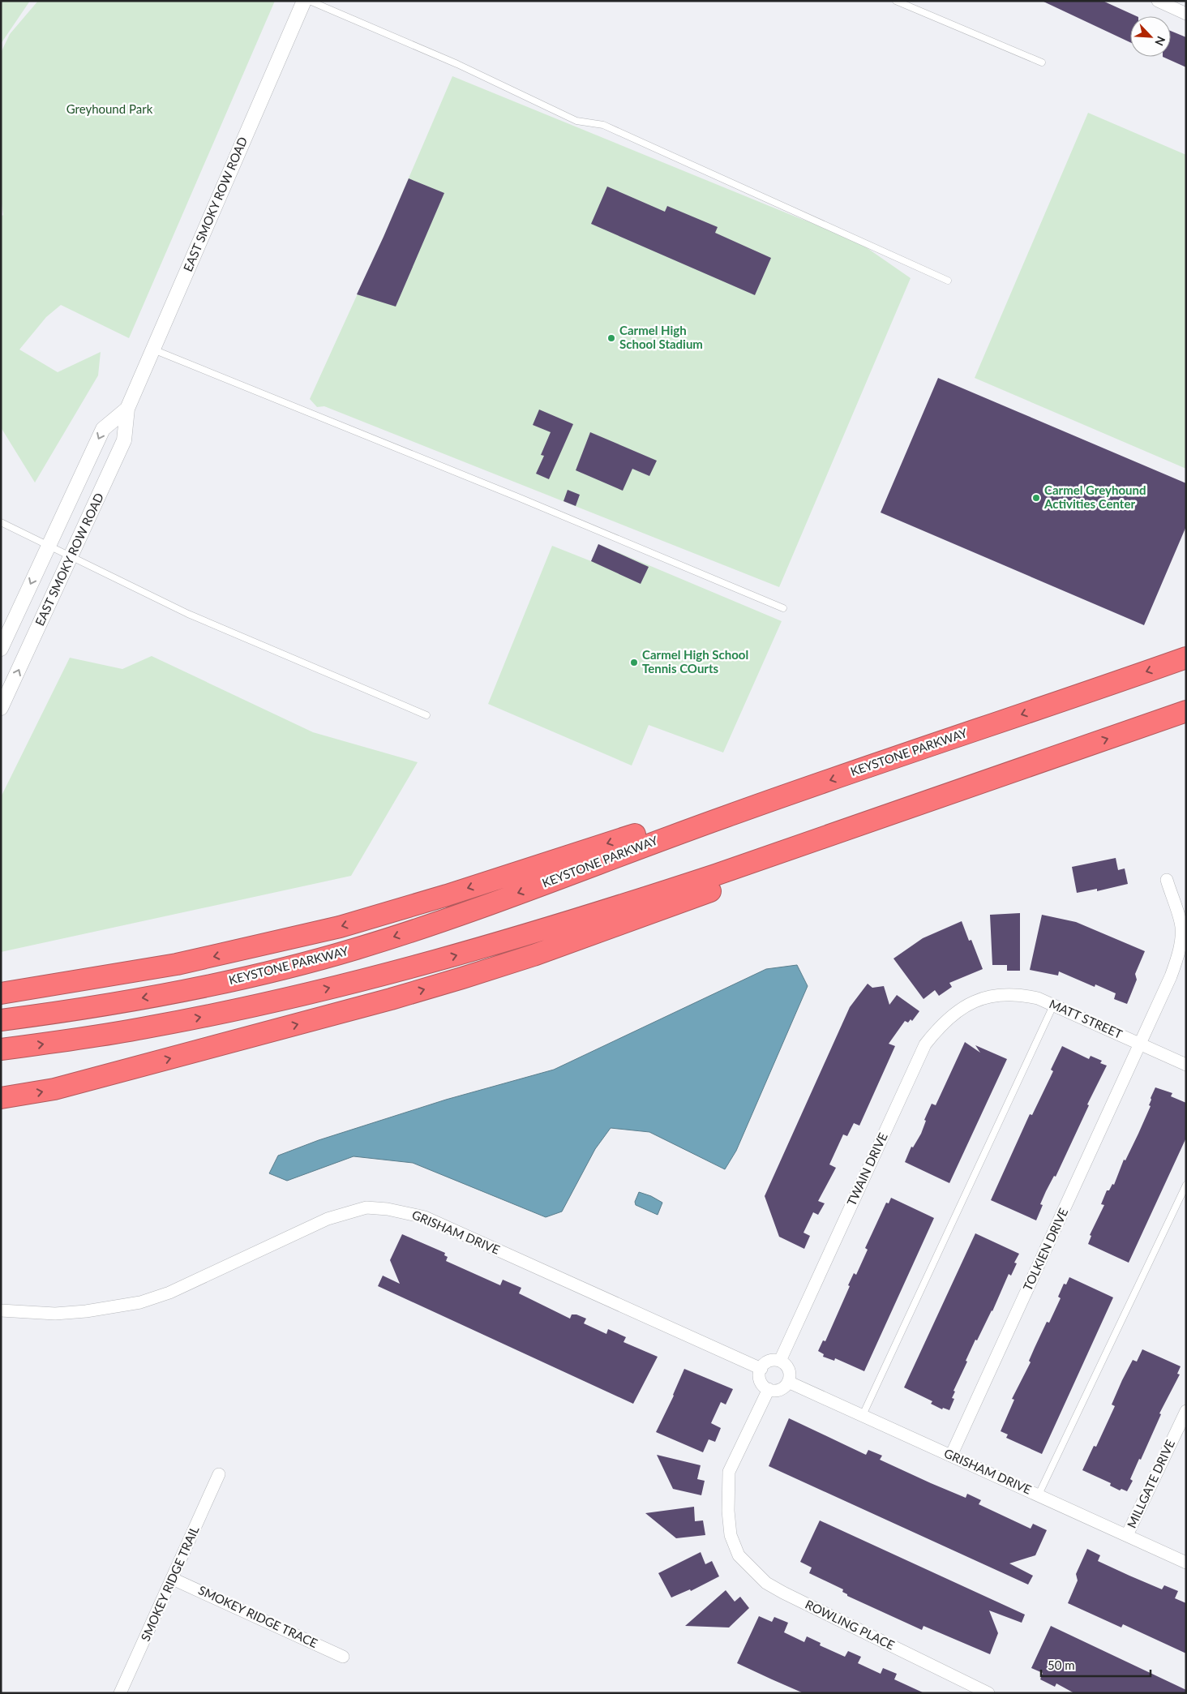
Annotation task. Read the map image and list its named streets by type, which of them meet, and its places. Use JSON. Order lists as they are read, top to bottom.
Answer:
{
  "streets": {
    "highway": ["KEYSTONE PARKWAY"],
    "street": [
      "EAST SMOKY ROW ROAD",
      "MATT STREET",
      "TWAIN DRIVE",
      "GRISHAM DRIVE",
      "TOLKIEN DRIVE",
      "MILLGATE DRIVE",
      "SMOKEY RIDGE TRAIL",
      "SMOKEY RIDGE TRACE",
      "ROWLING PLACE"
    ]
  },
  "crossings": [
    ["MATT STREET", "TWAIN DRIVE"],
    ["MATT STREET", "TOLKIEN DRIVE"],
    ["TWAIN DRIVE", "GRISHAM DRIVE"],
    ["TWAIN DRIVE", "ROWLING PLACE"],
    ["GRISHAM DRIVE", "TOLKIEN DRIVE"],
    ["GRISHAM DRIVE", "MILLGATE DRIVE"],
    ["GRISHAM DRIVE", "ROWLING PLACE"],
    ["SMOKEY RIDGE TRAIL", "SMOKEY RIDGE TRACE"]
  ],
  "parks": ["Greyhound Park"],
  "places": ["Carmel High School Stadium", "Carmel Greyhound Activities Center", "Carmel High School Tennis COurts"],
  "scale_bar": "50 m",
  "north": "bottom right"
}
